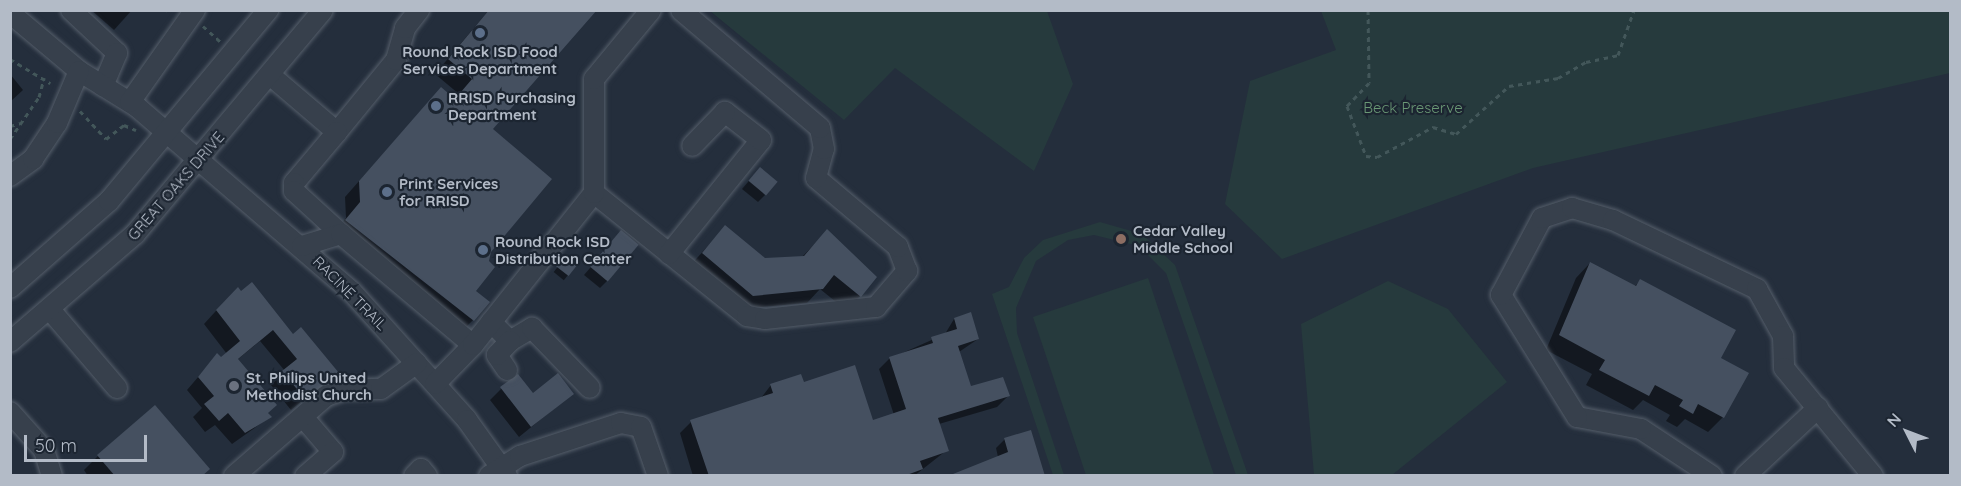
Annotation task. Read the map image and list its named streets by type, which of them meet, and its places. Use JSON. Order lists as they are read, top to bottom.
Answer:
{
  "streets": {
    "street": ["GREAT OAKS DRIVE", "RACINE TRAIL"]
  },
  "crossings": [
    ["GREAT OAKS DRIVE", "RACINE TRAIL"]
  ],
  "parks": ["Beck Preserve"],
  "places": [
    "Round Rock ISD Food Services Department",
    "RRISD Purchasing Department",
    "Print Services for RRISD",
    "Cedar Valley Middle School",
    "Round Rock ISD Distribution Center",
    "St. Philips United Methodist Church"
  ],
  "scale_bar": "50 m",
  "north": "top left"
}
